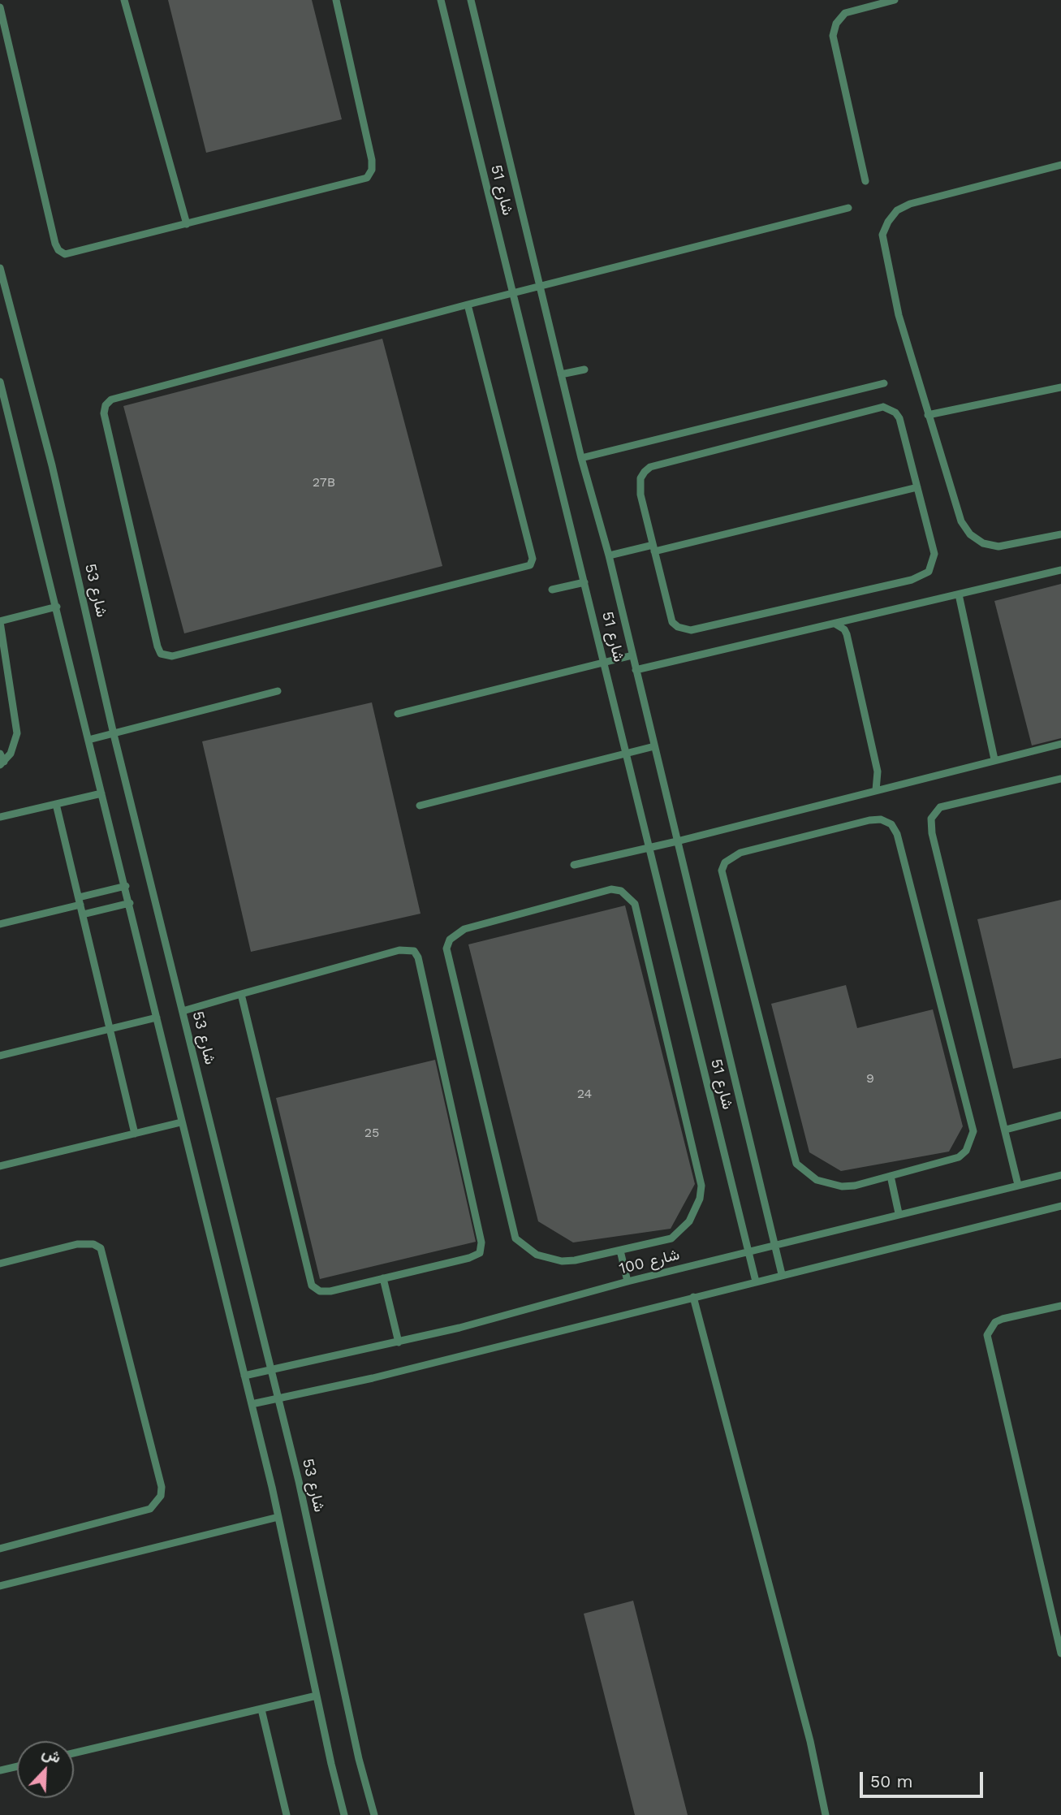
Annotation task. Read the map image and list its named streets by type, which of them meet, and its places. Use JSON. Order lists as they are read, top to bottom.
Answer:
{
  "streets": {
    "lane": ["شارع 51", "شارع 53", "شارع 100"]
  },
  "crossings": [
    ["شارع 51", "شارع 100"],
    ["شارع 53", "شارع 100"]
  ],
  "house_numbers": [
    "27B",
    "9",
    "24",
    "25"
  ],
  "scale_bar": "50 m",
  "north": "top right"
}
